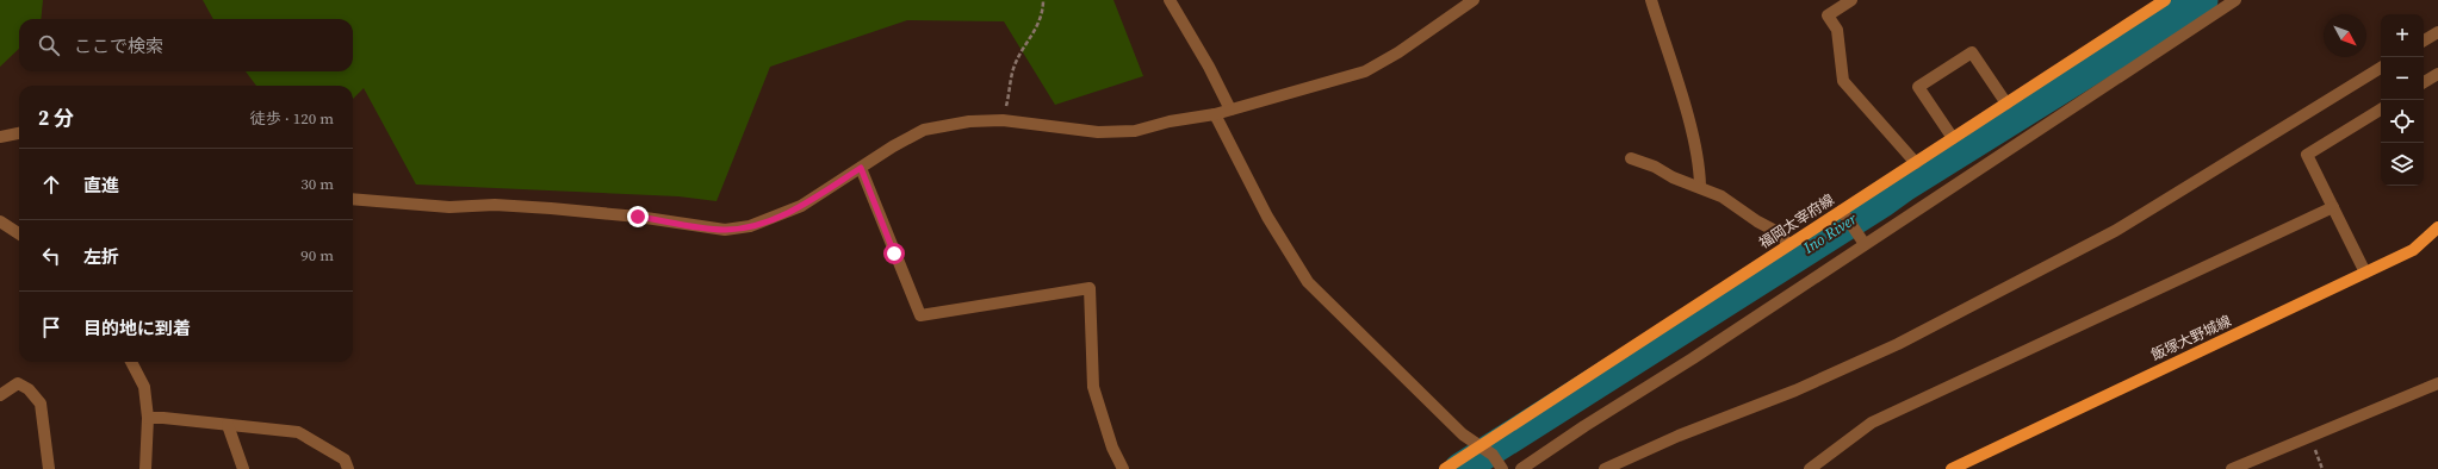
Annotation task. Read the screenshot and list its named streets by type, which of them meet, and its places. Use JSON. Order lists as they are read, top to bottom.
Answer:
{
  "streets": {
    "main road": ["福岡太宰府線", "飯塚大野城線"]
  },
  "water": ["Ino River"],
  "north": "bottom right",
  "page": {
    "map_buttons": ["+", "−"],
    "search": "ここで検索",
    "heading": ["2 分", "徒歩 · 120 m"],
    "list": [
      ["直進", "30 m"],
      ["左折", "90 m"],
      "目的地に到着"
    ]
  }
}
